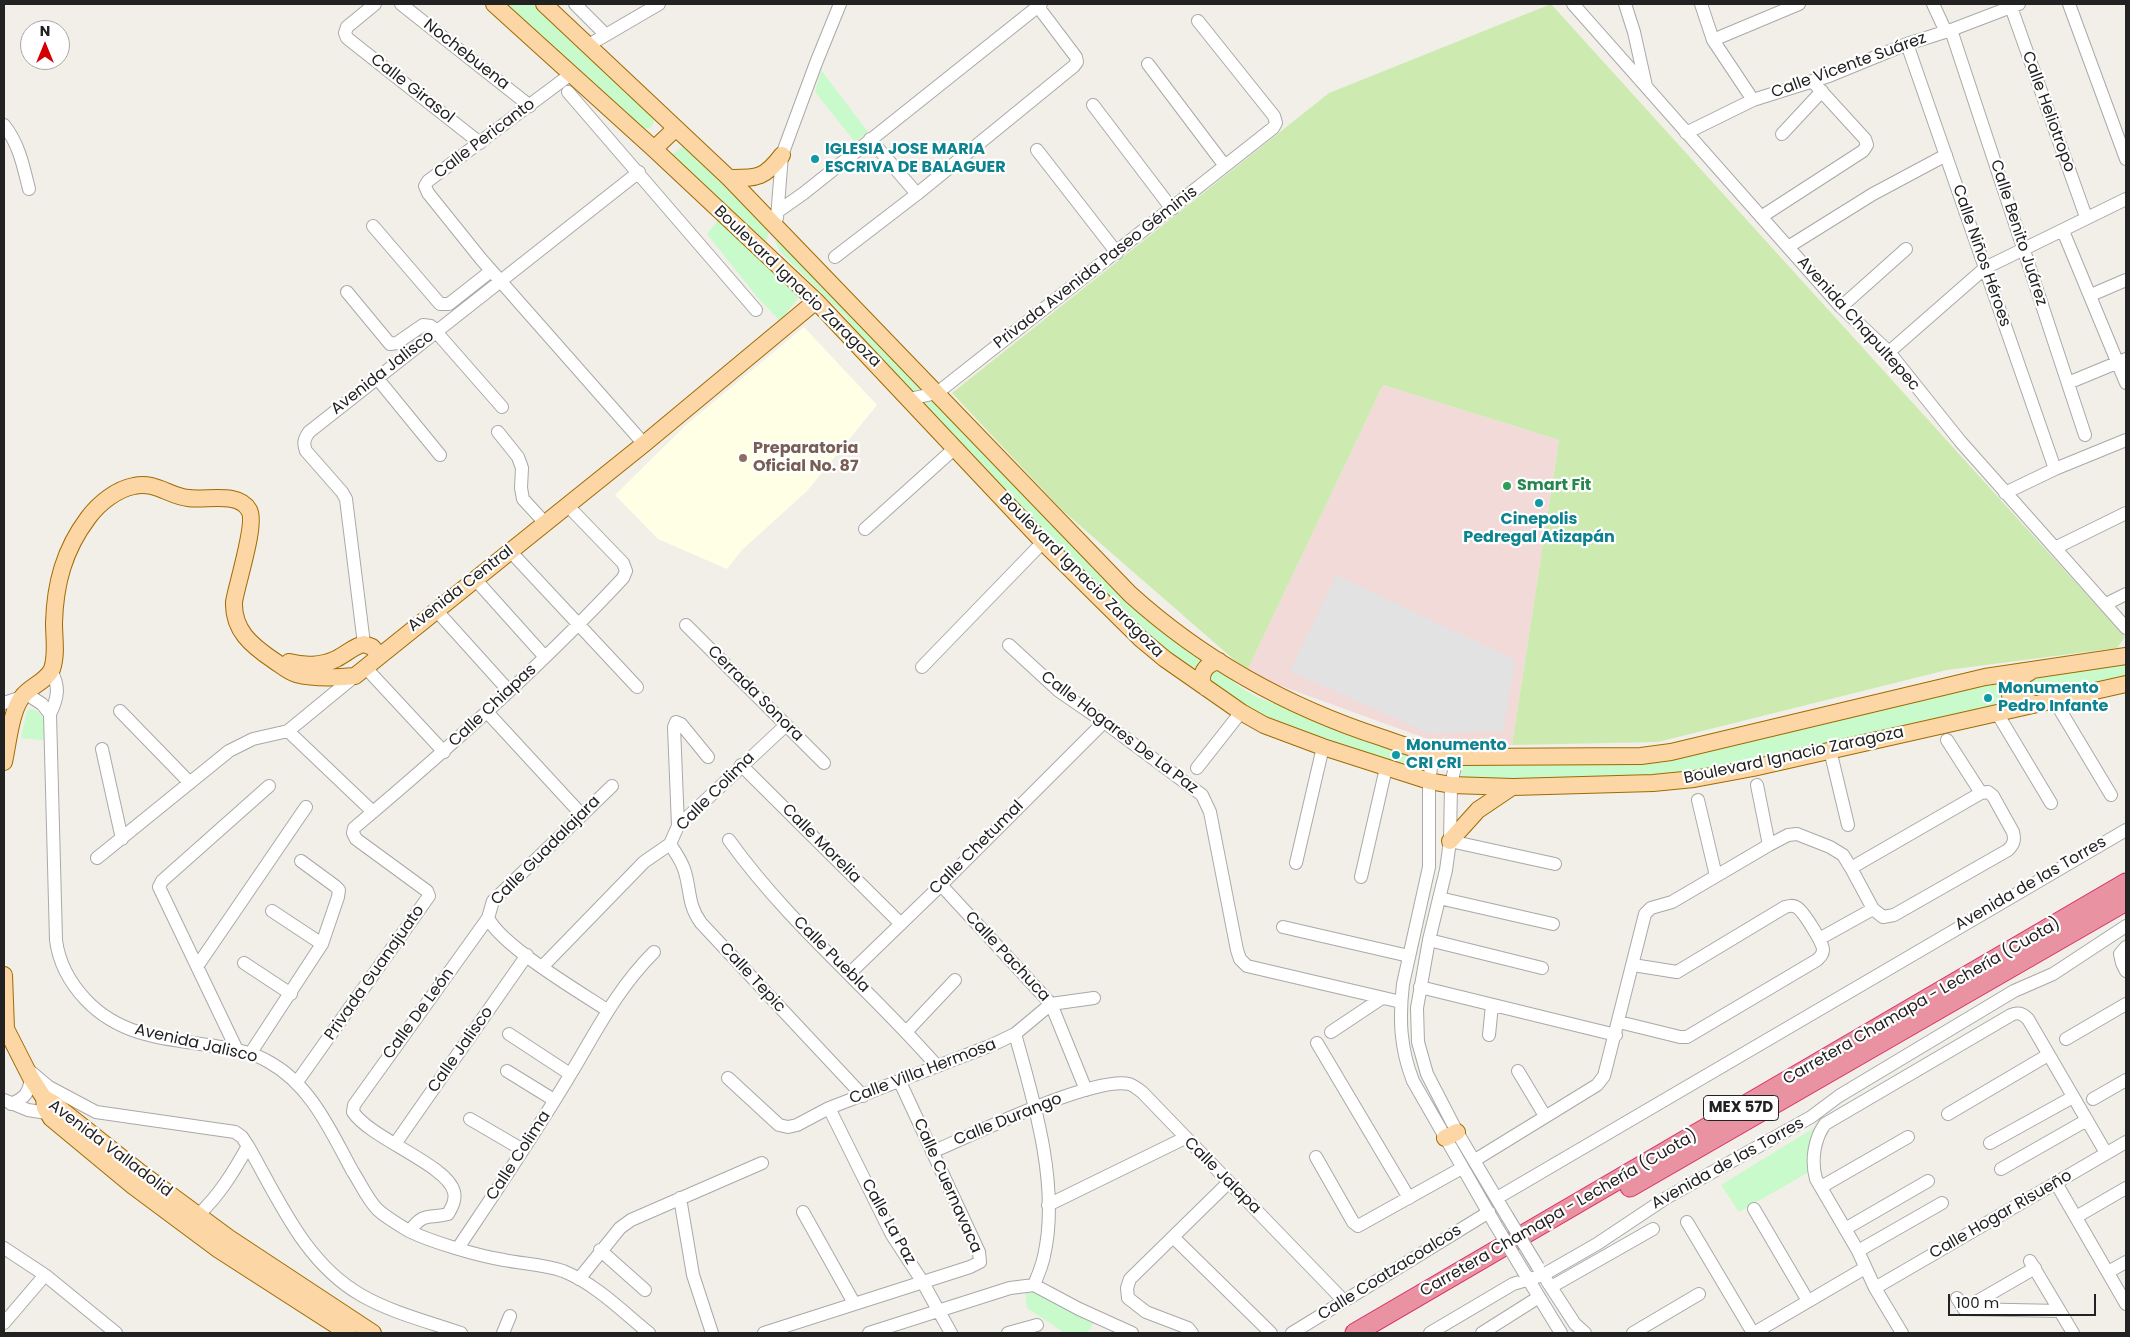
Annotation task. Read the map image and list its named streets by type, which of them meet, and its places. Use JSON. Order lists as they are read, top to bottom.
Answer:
{
  "streets": {
    "highway": ["Carretera Chamapa - Lechería (Cuota)", "MEX 57D"],
    "main road": [
      "Boulevard Ignacio Zaragoza",
      "Avenida Jalisco",
      "Avenida Central",
      "Avenida Valladolid"
    ],
    "street": [
      "Nochebuena",
      "Calle Vicente Suárez",
      "Calle Girasol",
      "Calle Heliotropo",
      "Calle Pericanto",
      "Calle Benito Juárez",
      "Calle Niños Héroes",
      "Privada Avenida Paseo Géminis",
      "Avenida Chapultepec",
      "Cerrada Sonora",
      "Calle Chiapas",
      "Calle Hogares De La Paz",
      "Calle Colima",
      "Calle Morelia",
      "Calle Chetumal",
      "Calle Guadalajara",
      "Avenida de las Torres",
      "Calle Puebla",
      "Calle Pachuca",
      "Privada Guanajuato",
      "Calle Tepic",
      "Calle De León",
      "Calle Jalisco",
      "Calle Villa Hermosa",
      "Calle Durango",
      "Calle Jalapa",
      "Calle Cuernavaca",
      "Calle Hogar Risueño",
      "Calle La Paz",
      "Calle Coatzacoalcos"
    ]
  },
  "crossings": [
    ["Nochebuena", "Calle Pericanto"],
    ["Calle Vicente Suárez", "Calle Heliotropo"],
    ["Calle Vicente Suárez", "Calle Benito Juárez"],
    ["Calle Vicente Suárez", "Calle Niños Héroes"],
    ["Calle Vicente Suárez", "Avenida Chapultepec"],
    ["Calle Girasol", "Calle Pericanto"],
    ["Calle Pericanto", "Boulevard Ignacio Zaragoza"],
    ["Calle Pericanto", "Avenida Jalisco"],
    ["Calle Pericanto", "Avenida Central"],
    ["Privada Avenida Paseo Géminis", "Boulevard Ignacio Zaragoza"],
    ["Boulevard Ignacio Zaragoza", "Avenida Central"],
    ["Avenida Jalisco", "Avenida Central"],
    ["Avenida Jalisco", "Calle Colima"],
    ["Avenida Jalisco", "Privada Guanajuato"],
    ["Avenida Central", "Calle Chiapas"],
    ["Cerrada Sonora", "Calle Colima"],
    ["Calle Chiapas", "Privada Guanajuato"],
    ["Calle Hogares De La Paz", "Calle Chetumal"],
    ["Calle Colima", "Calle Morelia"],
    ["Calle Colima", "Calle Guadalajara"],
    ["Calle Colima", "Calle Tepic"],
    ["Calle Morelia", "Calle Chetumal"],
    ["Calle Chetumal", "Calle Puebla"],
    ["Calle Chetumal", "Calle Pachuca"],
    ["Calle Guadalajara", "Calle De León"],
    ["Calle Guadalajara", "Calle Jalisco"],
    ["Calle Puebla", "Calle Villa Hermosa"],
    ["Calle Pachuca", "Calle Villa Hermosa"],
    ["Calle Pachuca", "Calle Durango"],
    ["Calle Pachuca", "Calle Jalapa"],
    ["Calle Tepic", "Calle Villa Hermosa"],
    ["Calle De León", "Calle Jalisco"],
    ["Calle Villa Hermosa", "Calle Cuernavaca"],
    ["Calle Villa Hermosa", "Calle La Paz"],
    ["Calle Durango", "Calle Jalapa"],
    ["Calle Durango", "Calle Cuernavaca"],
    ["Calle Jalapa", "Calle Coatzacoalcos"],
    ["Calle Cuernavaca", "Calle La Paz"]
  ],
  "places": [
    "IGLESIA JOSE MARIA ESCRIVA DE BALAGUER",
    "Preparatoria Oficial No. 87",
    "Smart Fit",
    "Cinepolis Pedregal Atizapán",
    "Monumento Pedro Infante",
    "Monumento CRI cRI"
  ],
  "scale_bar": "100 m",
  "north": "top"
}
